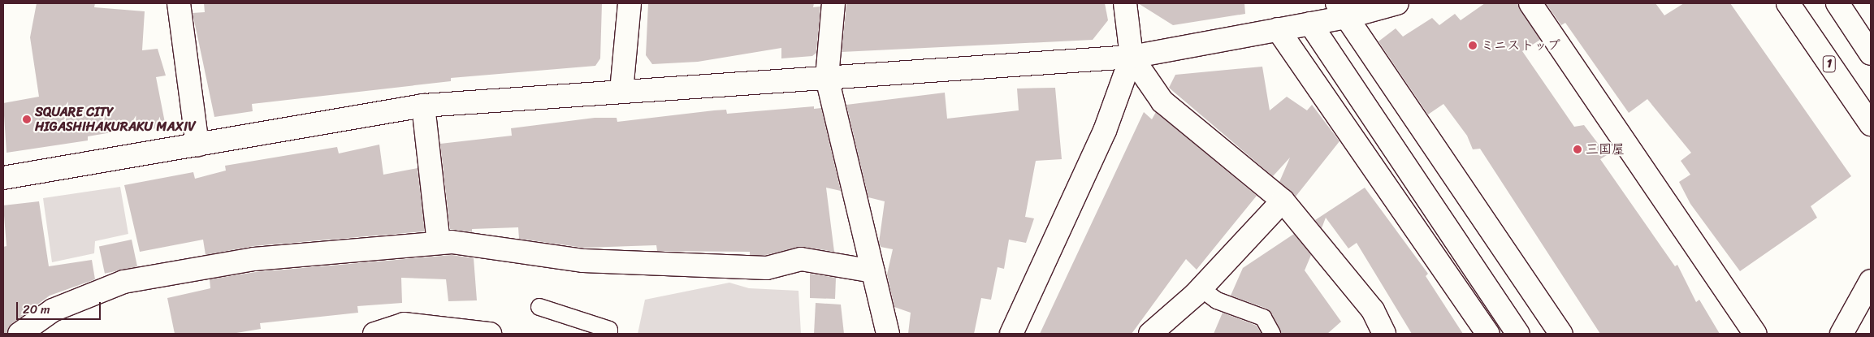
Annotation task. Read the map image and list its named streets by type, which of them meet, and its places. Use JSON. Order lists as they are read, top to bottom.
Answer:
{
  "streets": {
    "main road": ["1"]
  },
  "places": ["ミニストップ", "SQUARE CITY HIGASHIHAKURAKU MAXIV", "三国屋"],
  "scale_bar": "20 m"
}
